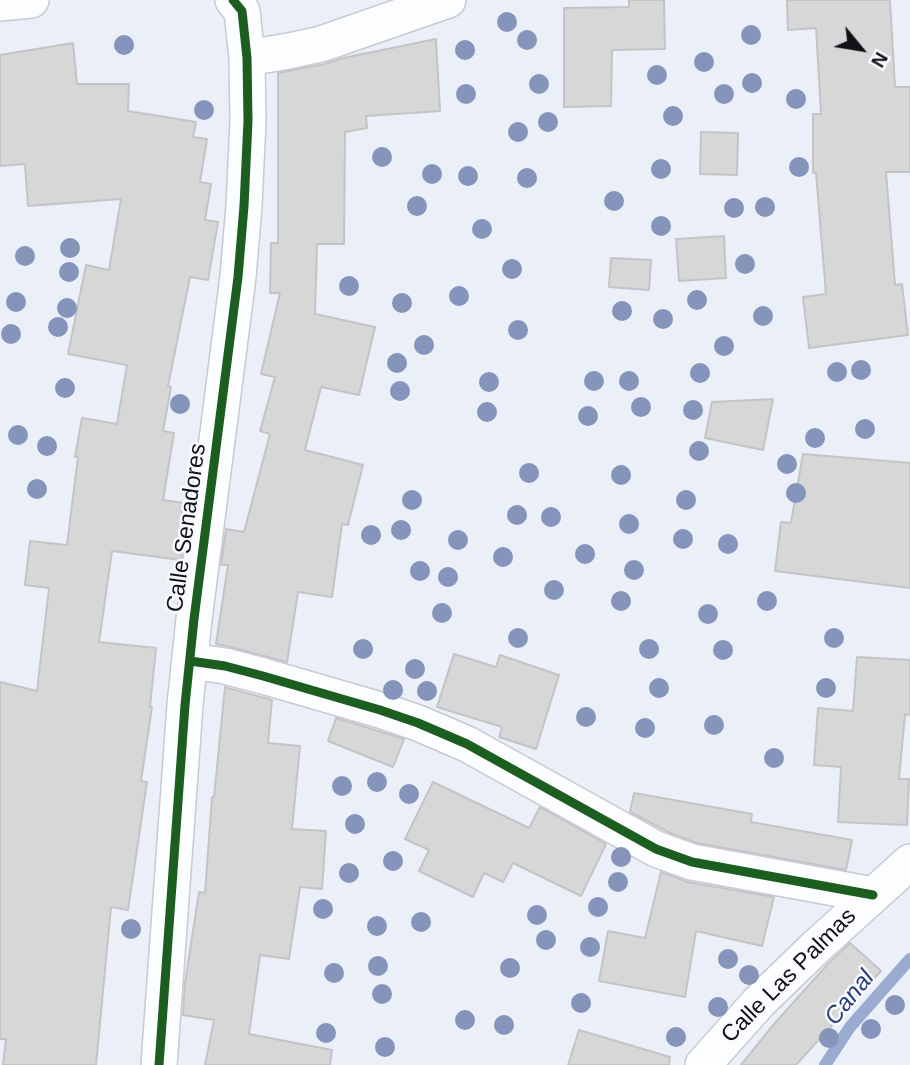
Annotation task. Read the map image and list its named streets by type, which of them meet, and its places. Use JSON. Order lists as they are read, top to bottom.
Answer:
{
  "streets": {
    "street": ["Calle Senadores", "Calle Las Palmas"]
  },
  "water": ["Canal"],
  "north": "bottom right"
}
